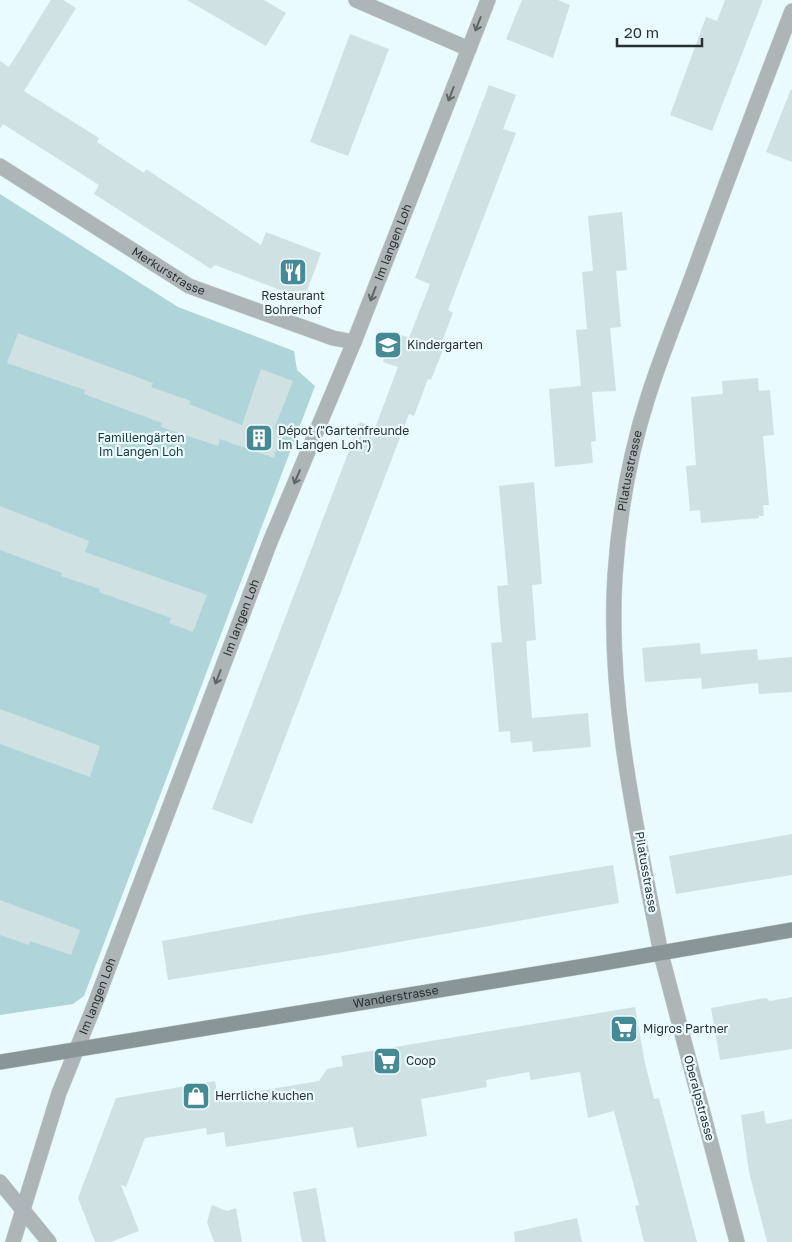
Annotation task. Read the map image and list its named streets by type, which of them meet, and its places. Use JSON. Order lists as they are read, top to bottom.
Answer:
{
  "streets": {
    "street": [
      "Im langen Loh",
      "Merkurstrasse",
      "Pilatusstrasse",
      "Wanderstrasse",
      "Oberalpstrasse"
    ]
  },
  "crossings": [
    ["Im langen Loh", "Merkurstrasse"],
    ["Im langen Loh", "Wanderstrasse"],
    ["Pilatusstrasse", "Wanderstrasse"],
    ["Pilatusstrasse", "Oberalpstrasse"],
    ["Wanderstrasse", "Oberalpstrasse"]
  ],
  "one_way": ["Im langen Loh"],
  "parks": ["Familiengärten Im Langen Loh"],
  "places": {
    "restaurant": ["Restaurant Bohrerhof"],
    "school or university": ["Kindergarten"],
    "building": ["Dépot (\"Gartenfreunde Im Langen Loh\")"],
    "supermarket": ["Migros Partner", "Coop"],
    "shop": ["Herrliche kuchen"]
  },
  "scale_bar": "20 m"
}
